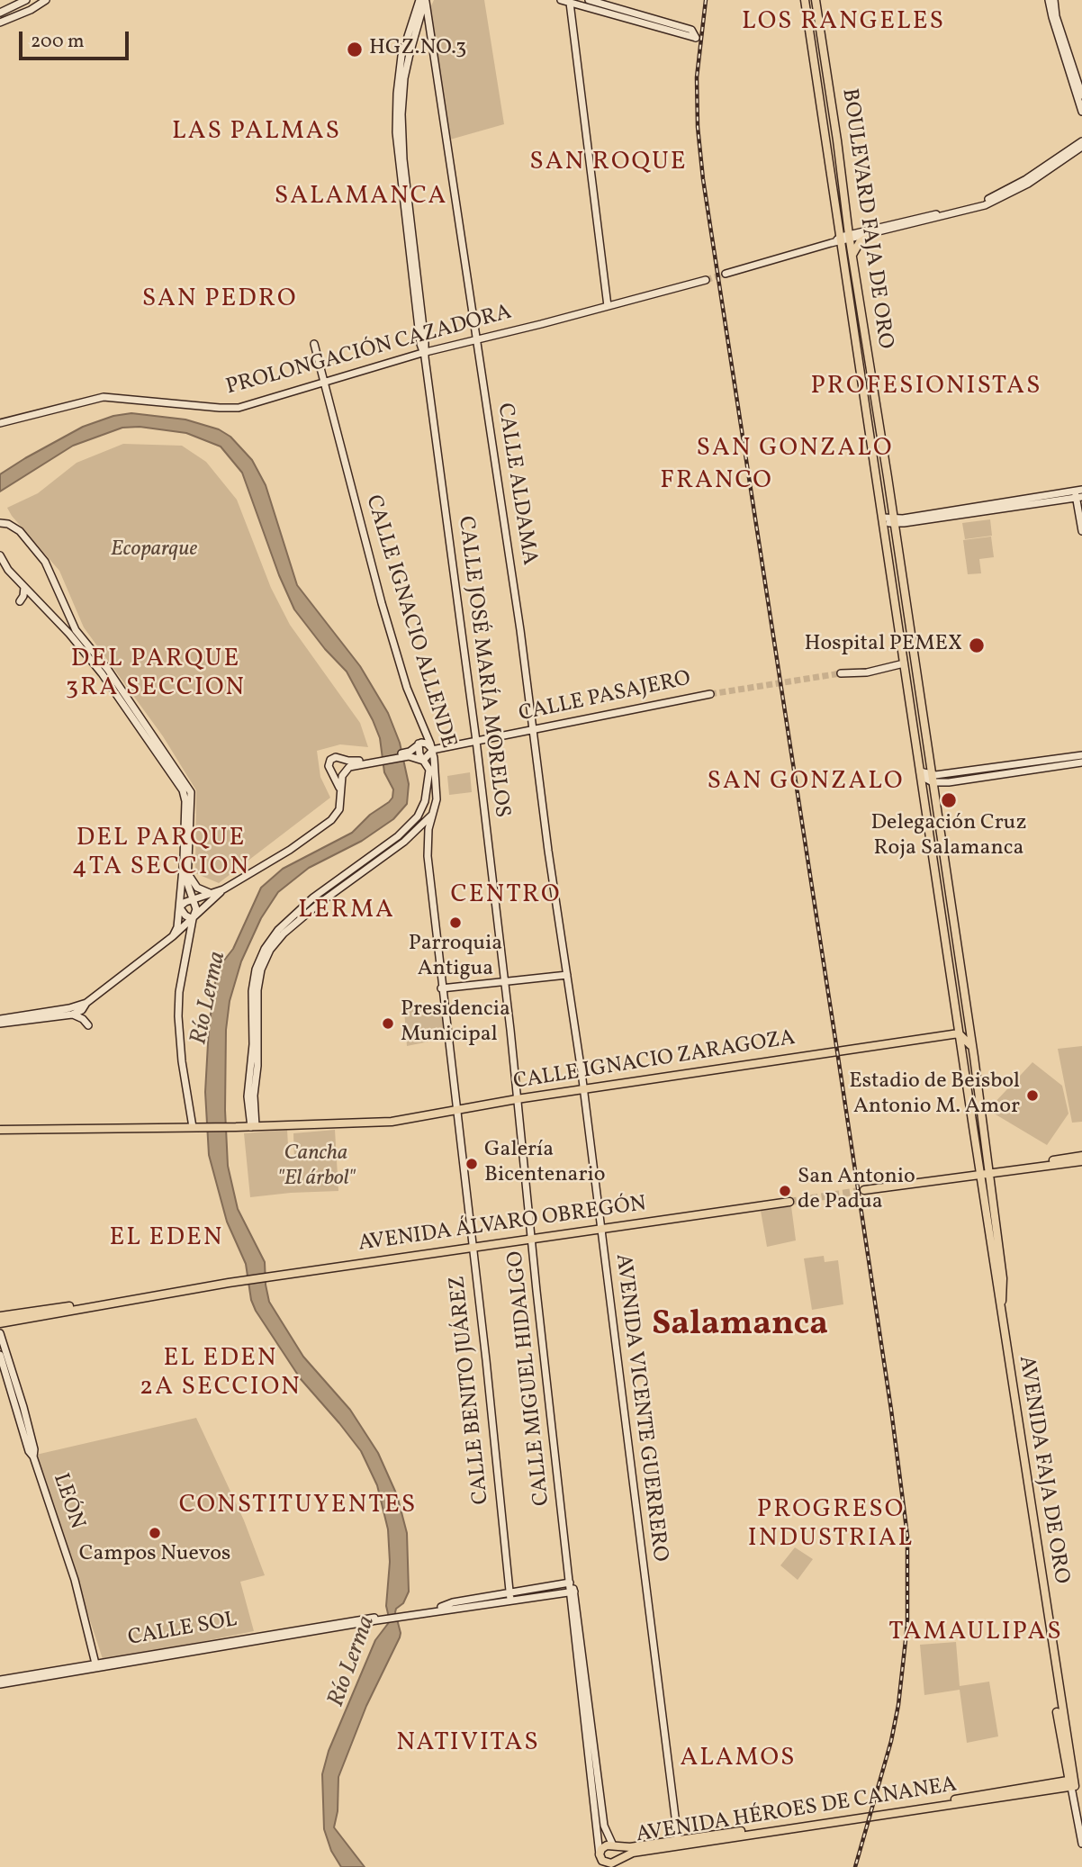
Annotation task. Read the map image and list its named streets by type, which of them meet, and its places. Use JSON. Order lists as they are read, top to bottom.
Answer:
{
  "streets": {
    "main road": [
      "BOULEVARD FAJA DE ORO",
      "CALLE IGNACIO ZARAGOZA",
      "AVENIDA ÁLVARO OBREGÓN",
      "AVENIDA FAJA DE ORO",
      "AVENIDA HÉROES DE CANANEA"
    ],
    "street": [
      "PROLONGACIÓN CAZADORA",
      "CALLE ALDAMA",
      "CALLE IGNACIO ALLENDE",
      "CALLE JOSÉ MARÍA MORELOS",
      "CALLE PASAJERO",
      "CALLE MIGUEL HIDALGO",
      "CALLE BENITO JUÁREZ",
      "AVENIDA VICENTE GUERRERO",
      "LEÓN",
      "CALLE SOL"
    ]
  },
  "crossings": [
    ["BOULEVARD FAJA DE ORO", "CALLE IGNACIO ZARAGOZA"],
    ["BOULEVARD FAJA DE ORO", "AVENIDA FAJA DE ORO"],
    ["PROLONGACIÓN CAZADORA", "CALLE ALDAMA"],
    ["PROLONGACIÓN CAZADORA", "CALLE IGNACIO ALLENDE"],
    ["PROLONGACIÓN CAZADORA", "CALLE JOSÉ MARÍA MORELOS"],
    ["CALLE ALDAMA", "CALLE JOSÉ MARÍA MORELOS"],
    ["CALLE ALDAMA", "CALLE PASAJERO"],
    ["CALLE ALDAMA", "AVENIDA VICENTE GUERRERO"],
    ["CALLE IGNACIO ALLENDE", "CALLE PASAJERO"],
    ["CALLE IGNACIO ALLENDE", "CALLE BENITO JUÁREZ"],
    ["CALLE JOSÉ MARÍA MORELOS", "CALLE PASAJERO"],
    ["CALLE JOSÉ MARÍA MORELOS", "CALLE MIGUEL HIDALGO"],
    ["CALLE IGNACIO ZARAGOZA", "CALLE MIGUEL HIDALGO"],
    ["CALLE IGNACIO ZARAGOZA", "CALLE BENITO JUÁREZ"],
    ["CALLE IGNACIO ZARAGOZA", "AVENIDA VICENTE GUERRERO"],
    ["AVENIDA ÁLVARO OBREGÓN", "CALLE MIGUEL HIDALGO"],
    ["AVENIDA ÁLVARO OBREGÓN", "CALLE BENITO JUÁREZ"],
    ["AVENIDA ÁLVARO OBREGÓN", "AVENIDA VICENTE GUERRERO"],
    ["CALLE MIGUEL HIDALGO", "AVENIDA HÉROES DE CANANEA"],
    ["CALLE BENITO JUÁREZ", "CALLE SOL"],
    ["AVENIDA VICENTE GUERRERO", "AVENIDA HÉROES DE CANANEA"],
    ["AVENIDA FAJA DE ORO", "AVENIDA HÉROES DE CANANEA"],
    ["LEÓN", "CALLE SOL"]
  ],
  "districts": [
    "LOS RANGELES",
    "LAS PALMAS",
    "SAN ROQUE",
    "SALAMANCA",
    "SAN PEDRO",
    "PROFESIONISTAS",
    "SAN GONZALO",
    "FRANCO",
    "DEL PARQUE 3RA SECCION",
    "SAN GONZALO",
    "DEL PARQUE 4TA SECCION",
    "CENTRO",
    "LERMA",
    "EL EDEN",
    "Salamanca",
    "EL EDEN 2A SECCION",
    "CONSTITUYENTES",
    "PROGRESO INDUSTRIAL",
    "TAMAULIPAS",
    "NATIVITAS",
    "ALAMOS"
  ],
  "water": ["Río Lerma"],
  "parks": ["Ecoparque", "Cancha \"El árbol\""],
  "places": [
    "HGZ.NO.3",
    "Hospital PEMEX",
    "Delegación Cruz Roja Salamanca",
    "Parroquia Antigua",
    "Presidencia Municipal",
    "Estadio de Beisbol Antonio M. Amor",
    "Galería Bicentenario",
    "San Antonio de Padua",
    "Campos Nuevos"
  ],
  "scale_bar": "200 m"
}
